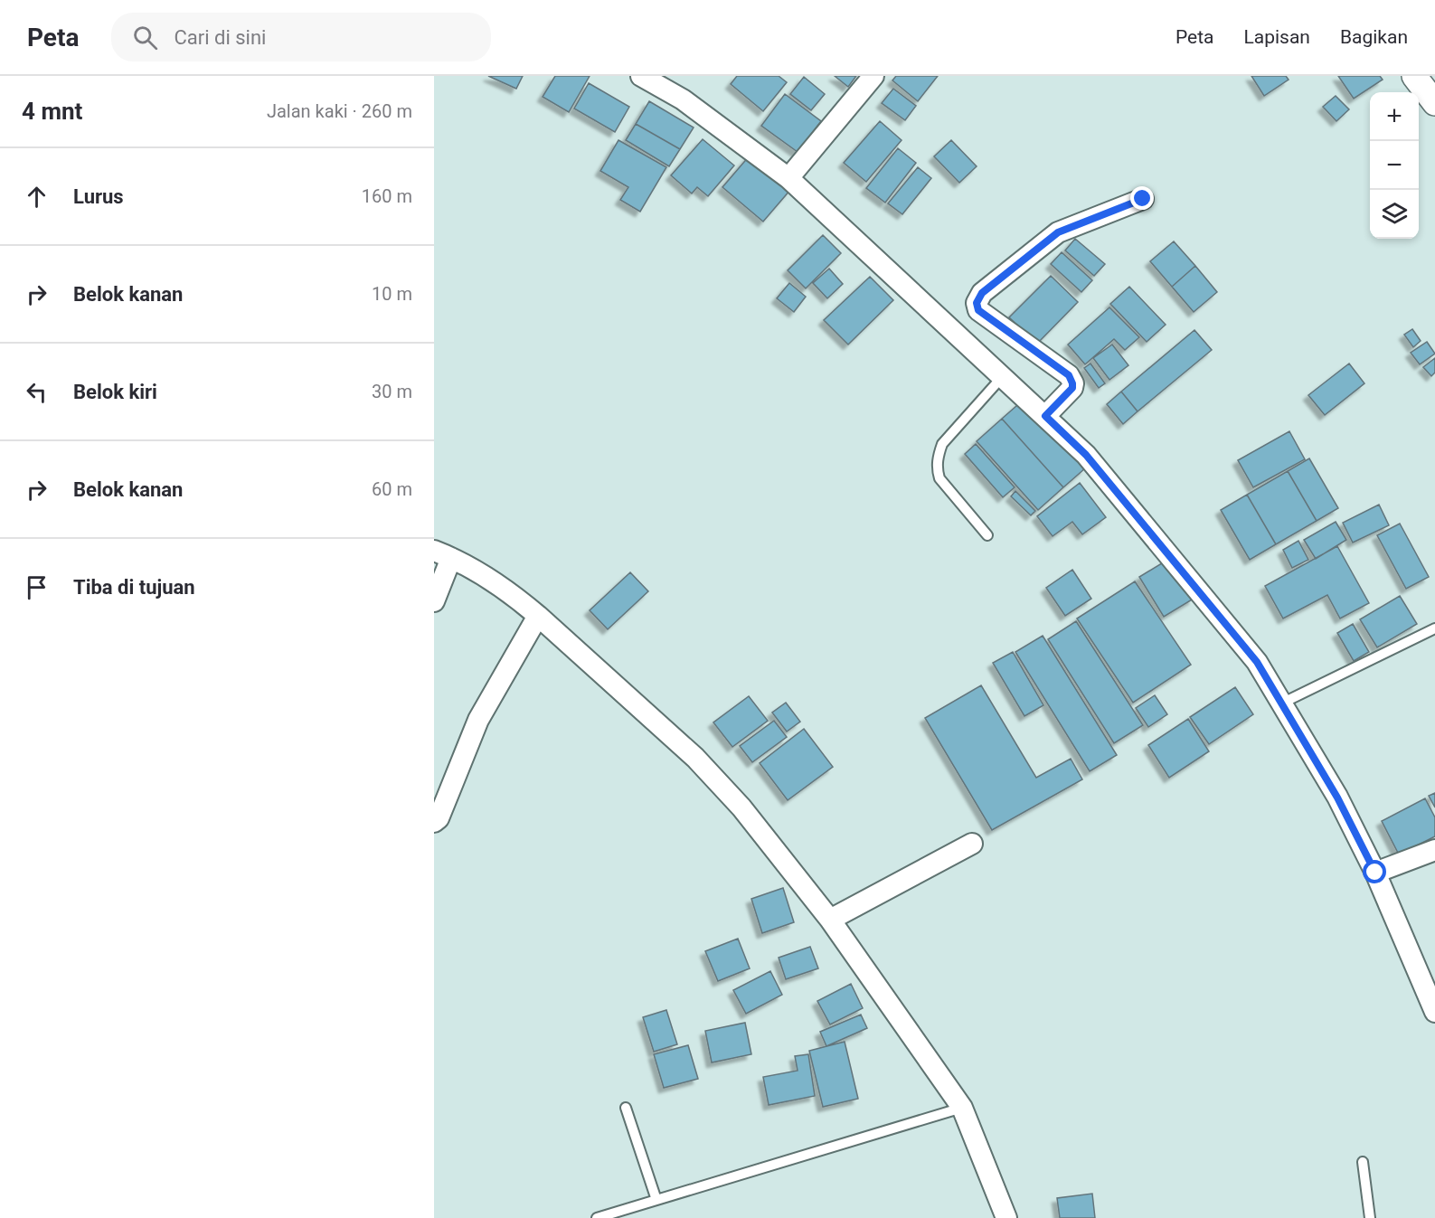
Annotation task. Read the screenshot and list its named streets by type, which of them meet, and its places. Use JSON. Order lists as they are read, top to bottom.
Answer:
{
  "page": {
    "header": "Peta",
    "search": "Cari di sini",
    "nav": ["Peta", "Lapisan", "Bagikan"],
    "heading": ["4 mnt", "Jalan kaki · 260 m"],
    "map_buttons": ["+", "−"],
    "list": [
      ["Lurus", "160 m"],
      ["Belok kanan", "10 m"],
      ["Belok kiri", "30 m"],
      ["Belok kanan", "60 m"],
      "Tiba di tujuan"
    ]
  }
}
